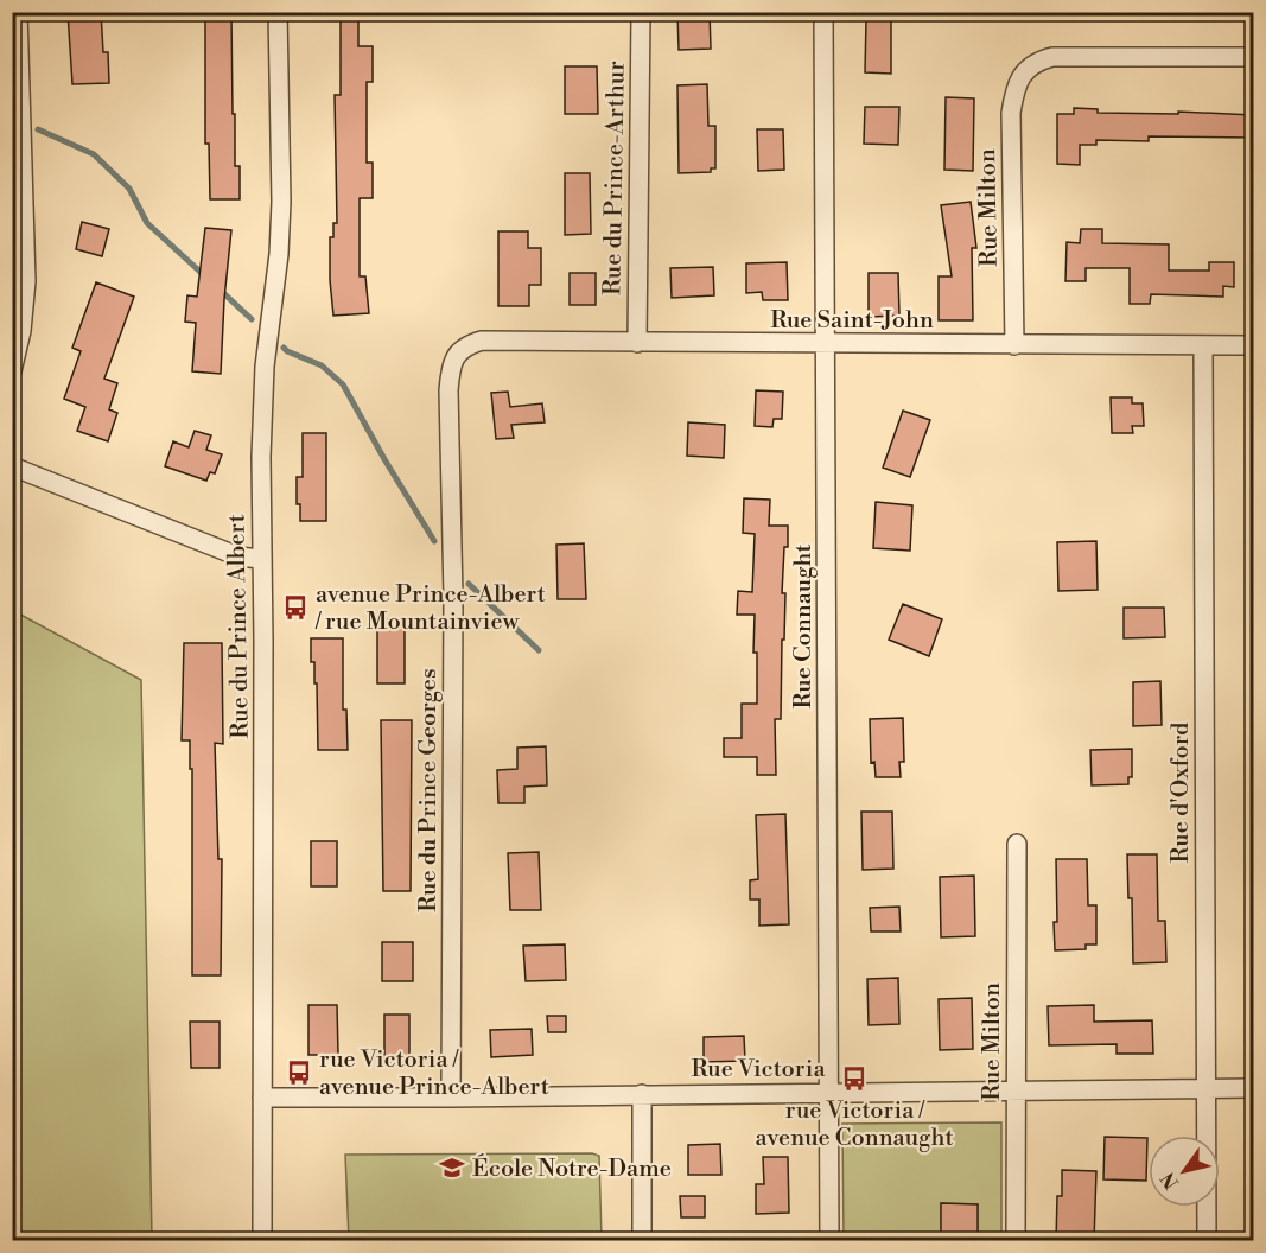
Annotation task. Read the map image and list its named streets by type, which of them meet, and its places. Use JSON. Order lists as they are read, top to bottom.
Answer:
{
  "streets": {
    "street": [
      "Rue du Prince-Arthur",
      "Rue Milton",
      "Rue Saint-John",
      "Rue du Prince Albert",
      "Rue Connaught",
      "Rue du Prince Georges",
      "Rue d'Oxford",
      "Rue Victoria"
    ]
  },
  "crossings": [
    ["Rue du Prince-Arthur", "Rue Saint-John"],
    ["Rue Milton", "Rue Saint-John"],
    ["Rue Milton", "Rue Victoria"],
    ["Rue Saint-John", "Rue Connaught"],
    ["Rue Saint-John", "Rue du Prince Georges"],
    ["Rue Saint-John", "Rue d'Oxford"],
    ["Rue du Prince Albert", "Rue Victoria"],
    ["Rue Connaught", "Rue Victoria"],
    ["Rue du Prince Georges", "Rue Victoria"],
    ["Rue d'Oxford", "Rue Victoria"]
  ],
  "places": {
    "bus stop": ["avenue Prince-Albert / rue Mountainview", "rue Victoria / avenue Prince-Albert", "rue Victoria / avenue Connaught"],
    "school or university": ["École Notre-Dame"]
  },
  "north": "bottom left"
}
